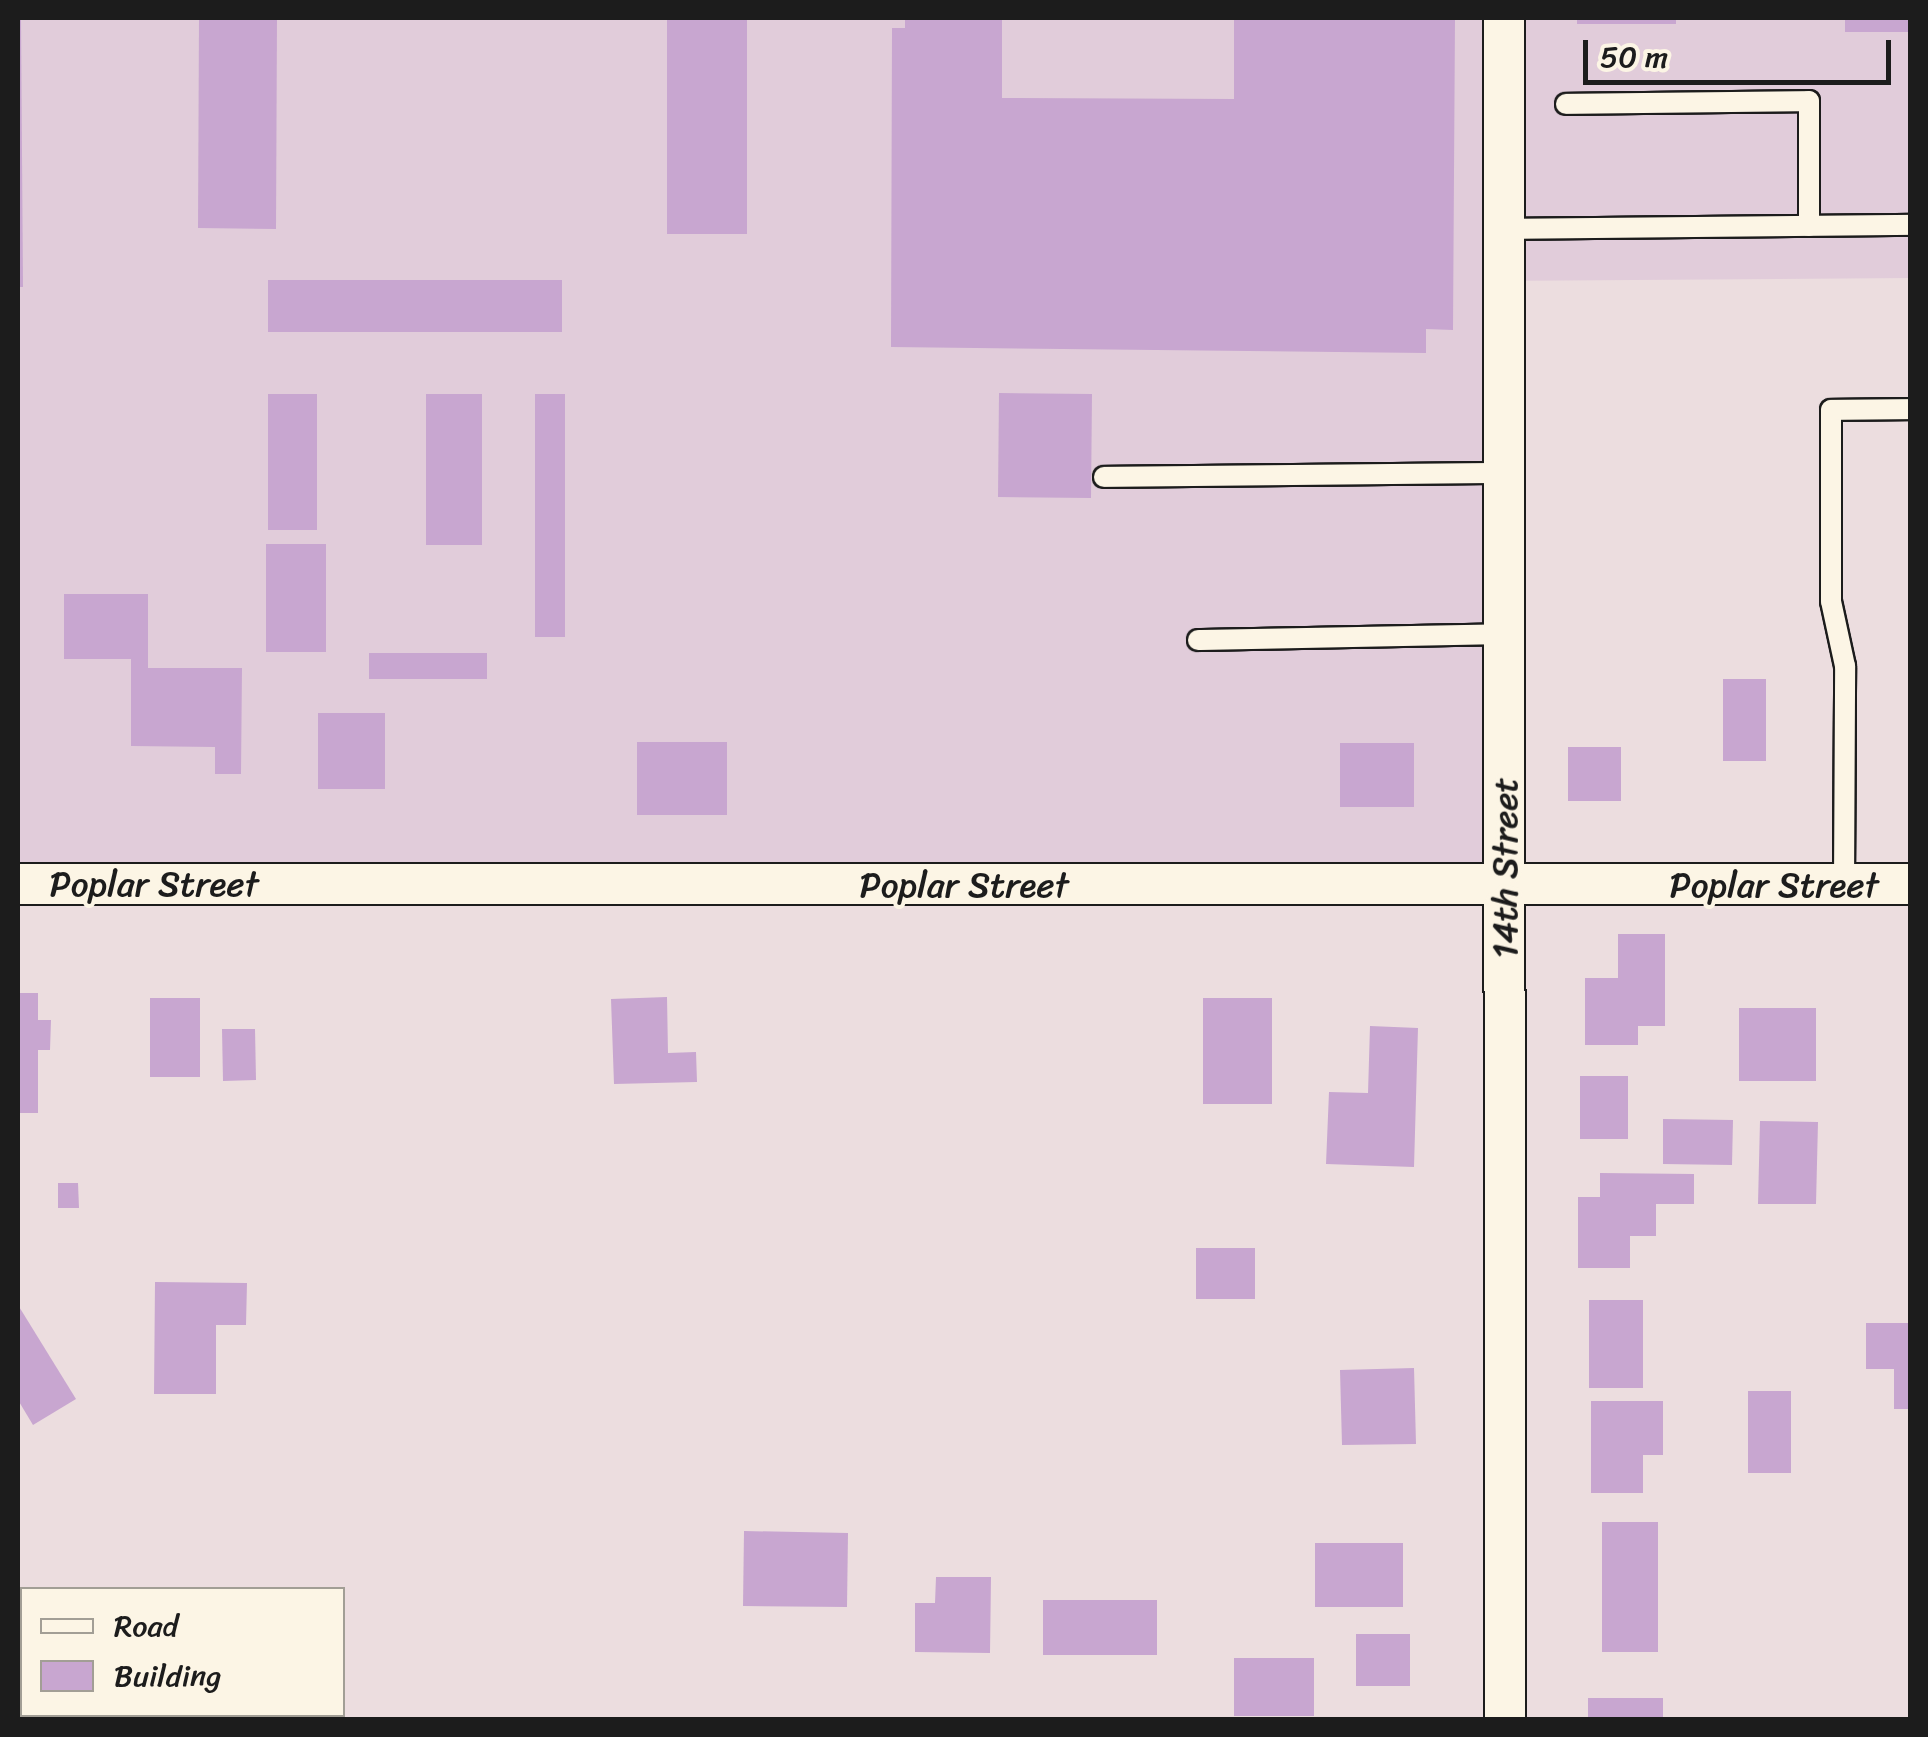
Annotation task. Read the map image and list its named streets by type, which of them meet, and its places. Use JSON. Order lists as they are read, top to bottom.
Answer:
{
  "streets": {
    "street": ["14th Street", "Poplar Street"]
  },
  "crossings": [
    ["14th Street", "Poplar Street"]
  ],
  "legend": ["Road", "Building"],
  "scale_bar": "50 m"
}
